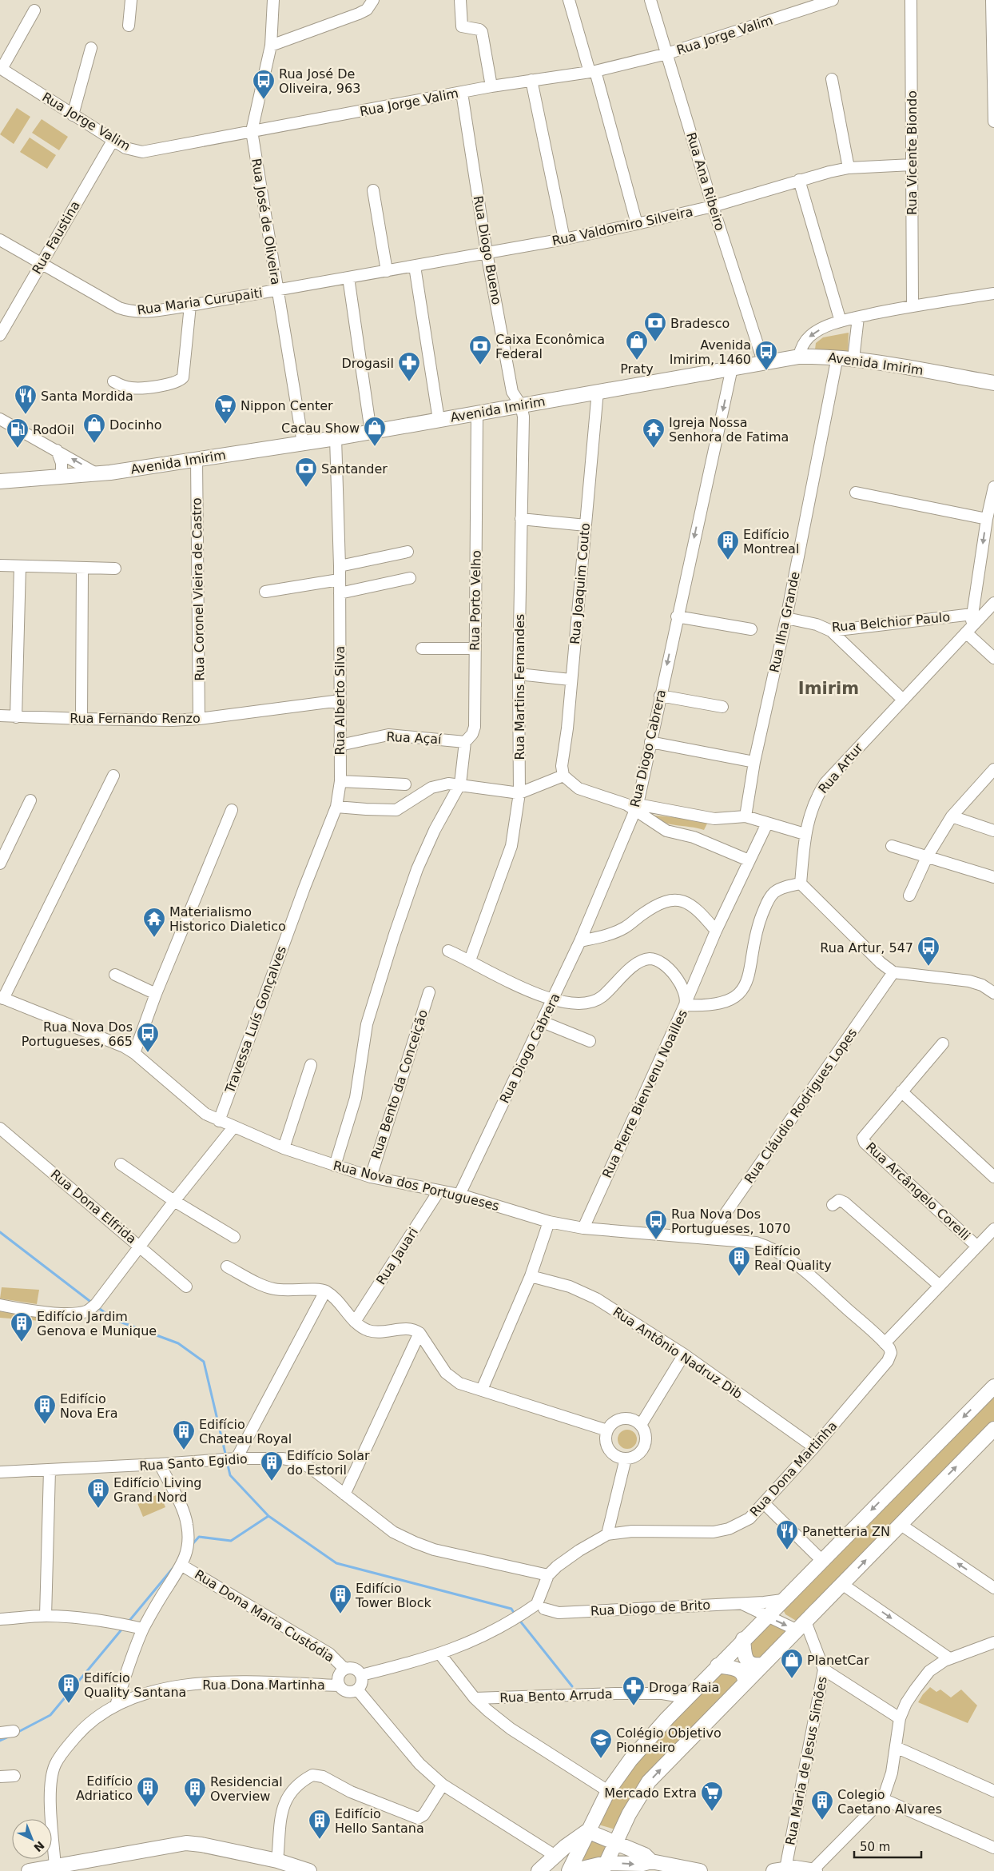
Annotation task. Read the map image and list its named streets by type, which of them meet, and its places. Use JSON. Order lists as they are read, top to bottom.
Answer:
{
  "streets": {
    "main road": ["Avenida Imirim"],
    "street": [
      "Rua Jorge Valim",
      "Rua Vicente Biondo",
      "Rua Ana Ribeiro",
      "Rua José de Oliveira",
      "Rua Valdomiro Silveira",
      "Rua Faustina",
      "Rua Diogo Bueno",
      "Rua Maria Curupaiti",
      "Rua Joaquim Couto",
      "Rua Coronel Vieira de Castro",
      "Rua Porto Velho",
      "Rua Ilha Grande",
      "Rua Belchior Paulo",
      "Rua Martins Fernandes",
      "Rua Alberto Silva",
      "Rua Fernando Renzo",
      "Rua Açaí",
      "Rua Diogo Cabrera",
      "Rua Artur",
      "Travessa Luís Gonçalves",
      "Rua Bento da Conceição",
      "Rua Pierre Bienvenu Noailles",
      "Rua Cláudio Rodrigues Lopes",
      "Rua Nova dos Portugueses",
      "Rua Arcângelo Corelli",
      "Rua Dona Elfrida",
      "Rua Jauari",
      "Rua Antônio Nadruz Dib",
      "Rua Santo Egidio",
      "Rua Dona Martinha",
      "Rua Diogo de Brito",
      "Rua Dona Maria Custódia",
      "Rua Bento Arruda",
      "Rua Maria de Jesus Simões"
    ]
  },
  "crossings": [
    ["Rua Jorge Valim", "Rua Ana Ribeiro"],
    ["Rua Jorge Valim", "Rua José de Oliveira"],
    ["Rua Jorge Valim", "Rua Faustina"],
    ["Rua Jorge Valim", "Rua Diogo Bueno"],
    ["Rua Vicente Biondo", "Rua Valdomiro Silveira"],
    ["Rua Ana Ribeiro", "Rua Valdomiro Silveira"],
    ["Rua Ana Ribeiro", "Avenida Imirim"],
    ["Rua José de Oliveira", "Rua Maria Curupaiti"],
    ["Rua José de Oliveira", "Avenida Imirim"],
    ["Rua Valdomiro Silveira", "Rua Diogo Bueno"],
    ["Rua Valdomiro Silveira", "Rua Maria Curupaiti"],
    ["Rua Faustina", "Rua Maria Curupaiti"],
    ["Rua Diogo Bueno", "Rua Maria Curupaiti"],
    ["Rua Diogo Bueno", "Avenida Imirim"],
    ["Rua Diogo Bueno", "Rua Martins Fernandes"],
    ["Avenida Imirim", "Rua Joaquim Couto"],
    ["Avenida Imirim", "Rua Coronel Vieira de Castro"],
    ["Avenida Imirim", "Rua Porto Velho"],
    ["Avenida Imirim", "Rua Ilha Grande"],
    ["Avenida Imirim", "Rua Martins Fernandes"],
    ["Avenida Imirim", "Rua Alberto Silva"],
    ["Avenida Imirim", "Rua Diogo Cabrera"],
    ["Rua Coronel Vieira de Castro", "Rua Fernando Renzo"],
    ["Rua Porto Velho", "Rua Açaí"],
    ["Rua Ilha Grande", "Rua Belchior Paulo"],
    ["Rua Alberto Silva", "Rua Fernando Renzo"],
    ["Rua Alberto Silva", "Rua Açaí"],
    ["Rua Alberto Silva", "Travessa Luís Gonçalves"],
    ["Rua Diogo Cabrera", "Rua Nova dos Portugueses"],
    ["Rua Artur", "Rua Pierre Bienvenu Noailles"],
    ["Travessa Luís Gonçalves", "Rua Nova dos Portugueses"],
    ["Rua Bento da Conceição", "Rua Nova dos Portugueses"],
    ["Rua Pierre Bienvenu Noailles", "Rua Nova dos Portugueses"],
    ["Rua Cláudio Rodrigues Lopes", "Rua Nova dos Portugueses"],
    ["Rua Nova dos Portugueses", "Rua Jauari"],
    ["Rua Nova dos Portugueses", "Rua Dona Martinha"],
    ["Rua Antônio Nadruz Dib", "Rua Dona Martinha"],
    ["Rua Santo Egidio", "Rua Dona Martinha"],
    ["Rua Dona Martinha", "Rua Dona Maria Custódia"]
  ],
  "one_way": ["Rua Diogo Cabrera"],
  "districts": ["Imirim"],
  "places": {
    "bus stop": [
      "Rua José De Oliveira, 963",
      "Avenida Imirim, 1460",
      "Rua Artur, 547",
      "Rua Nova Dos Portugueses, 665",
      "Rua Nova Dos Portugueses, 1070"
    ],
    "bank": ["Bradesco", "Caixa Econômica Federal", "Santander"],
    "shop": [
      "Praty",
      "Docinho",
      "Cacau Show",
      "PlanetCar"
    ],
    "pharmacy": ["Drogasil", "Droga Raia"],
    "restaurant": ["Santa Mordida", "Panetteria ZN"],
    "supermarket": ["Nippon Center", "Mercado Extra"],
    "fuel station": ["RodOil"],
    "temple": ["Igreja Nossa Senhora de Fatima", "Materialismo Historico Dialetico"],
    "building": [
      "Edifício Montreal",
      "Edifício Real Quality",
      "Edifício Jardim Genova e Munique",
      "Edifício Nova Era",
      "Edifício Chateau Royal",
      "Edifício Solar do Estoril",
      "Edifício Living Grand Nord",
      "Edifício Tower Block",
      "Edifício Quality Santana",
      "Edifício Adriatico",
      "Residencial Overview",
      "Colegio Caetano Alvares",
      "Edifício Hello Santana"
    ],
    "school or university": ["Colégio Objetivo Pionneiro"]
  },
  "scale_bar": "50 m",
  "north": "bottom right"
}
